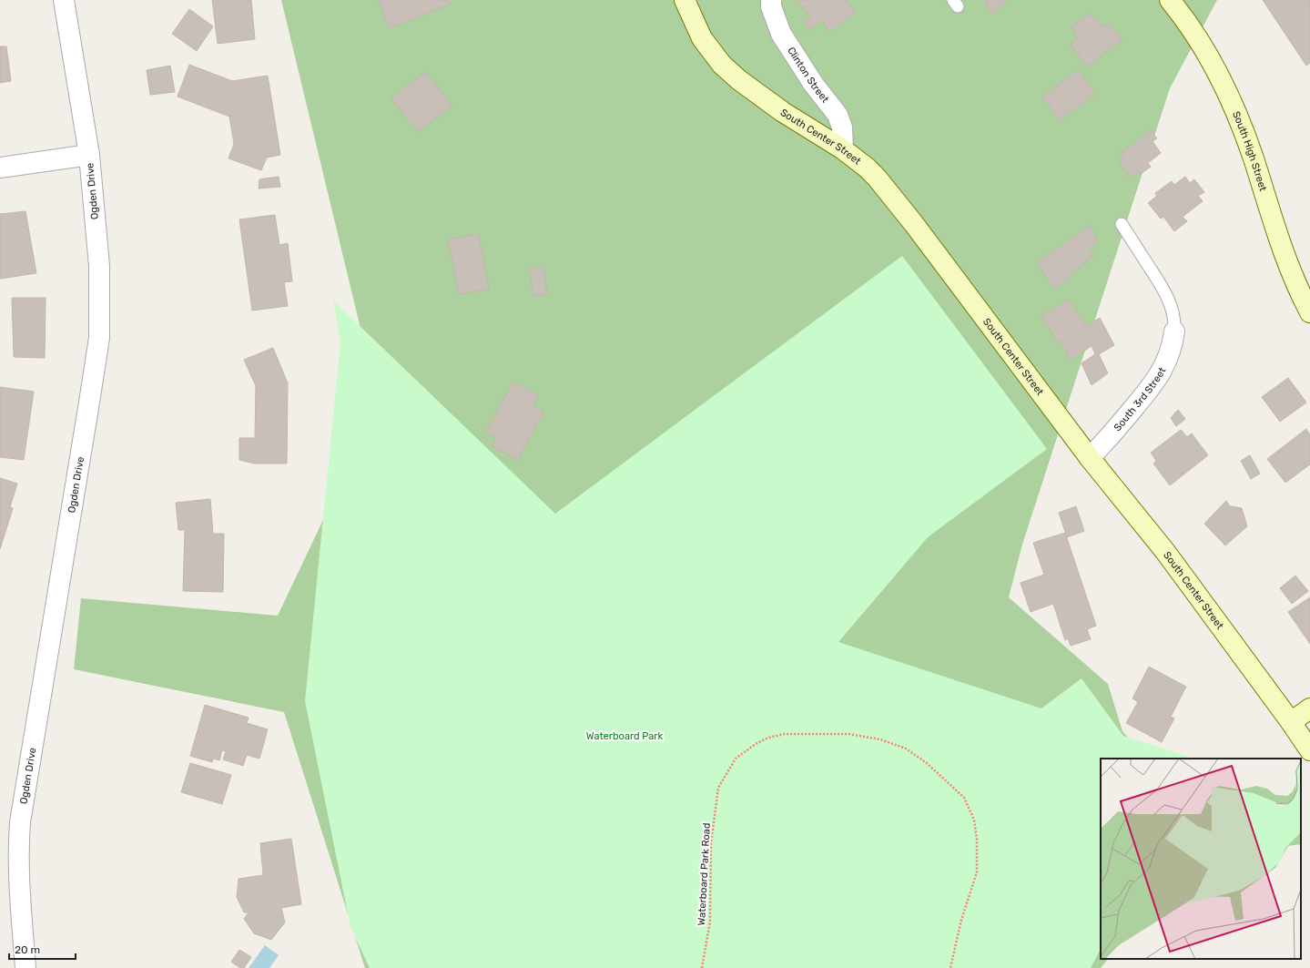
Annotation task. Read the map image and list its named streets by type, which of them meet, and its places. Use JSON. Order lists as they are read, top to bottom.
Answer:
{
  "streets": {
    "street": [
      "Clinton Street",
      "South Center Street",
      "South High Street",
      "Ogden Drive",
      "South 3rd Street"
    ],
    "path": ["Waterboard Park Road"]
  },
  "crossings": [
    ["Clinton Street", "South Center Street"],
    ["South Center Street", "South 3rd Street"]
  ],
  "parks": ["Waterboard Park"],
  "scale_bar": "20 m"
}
